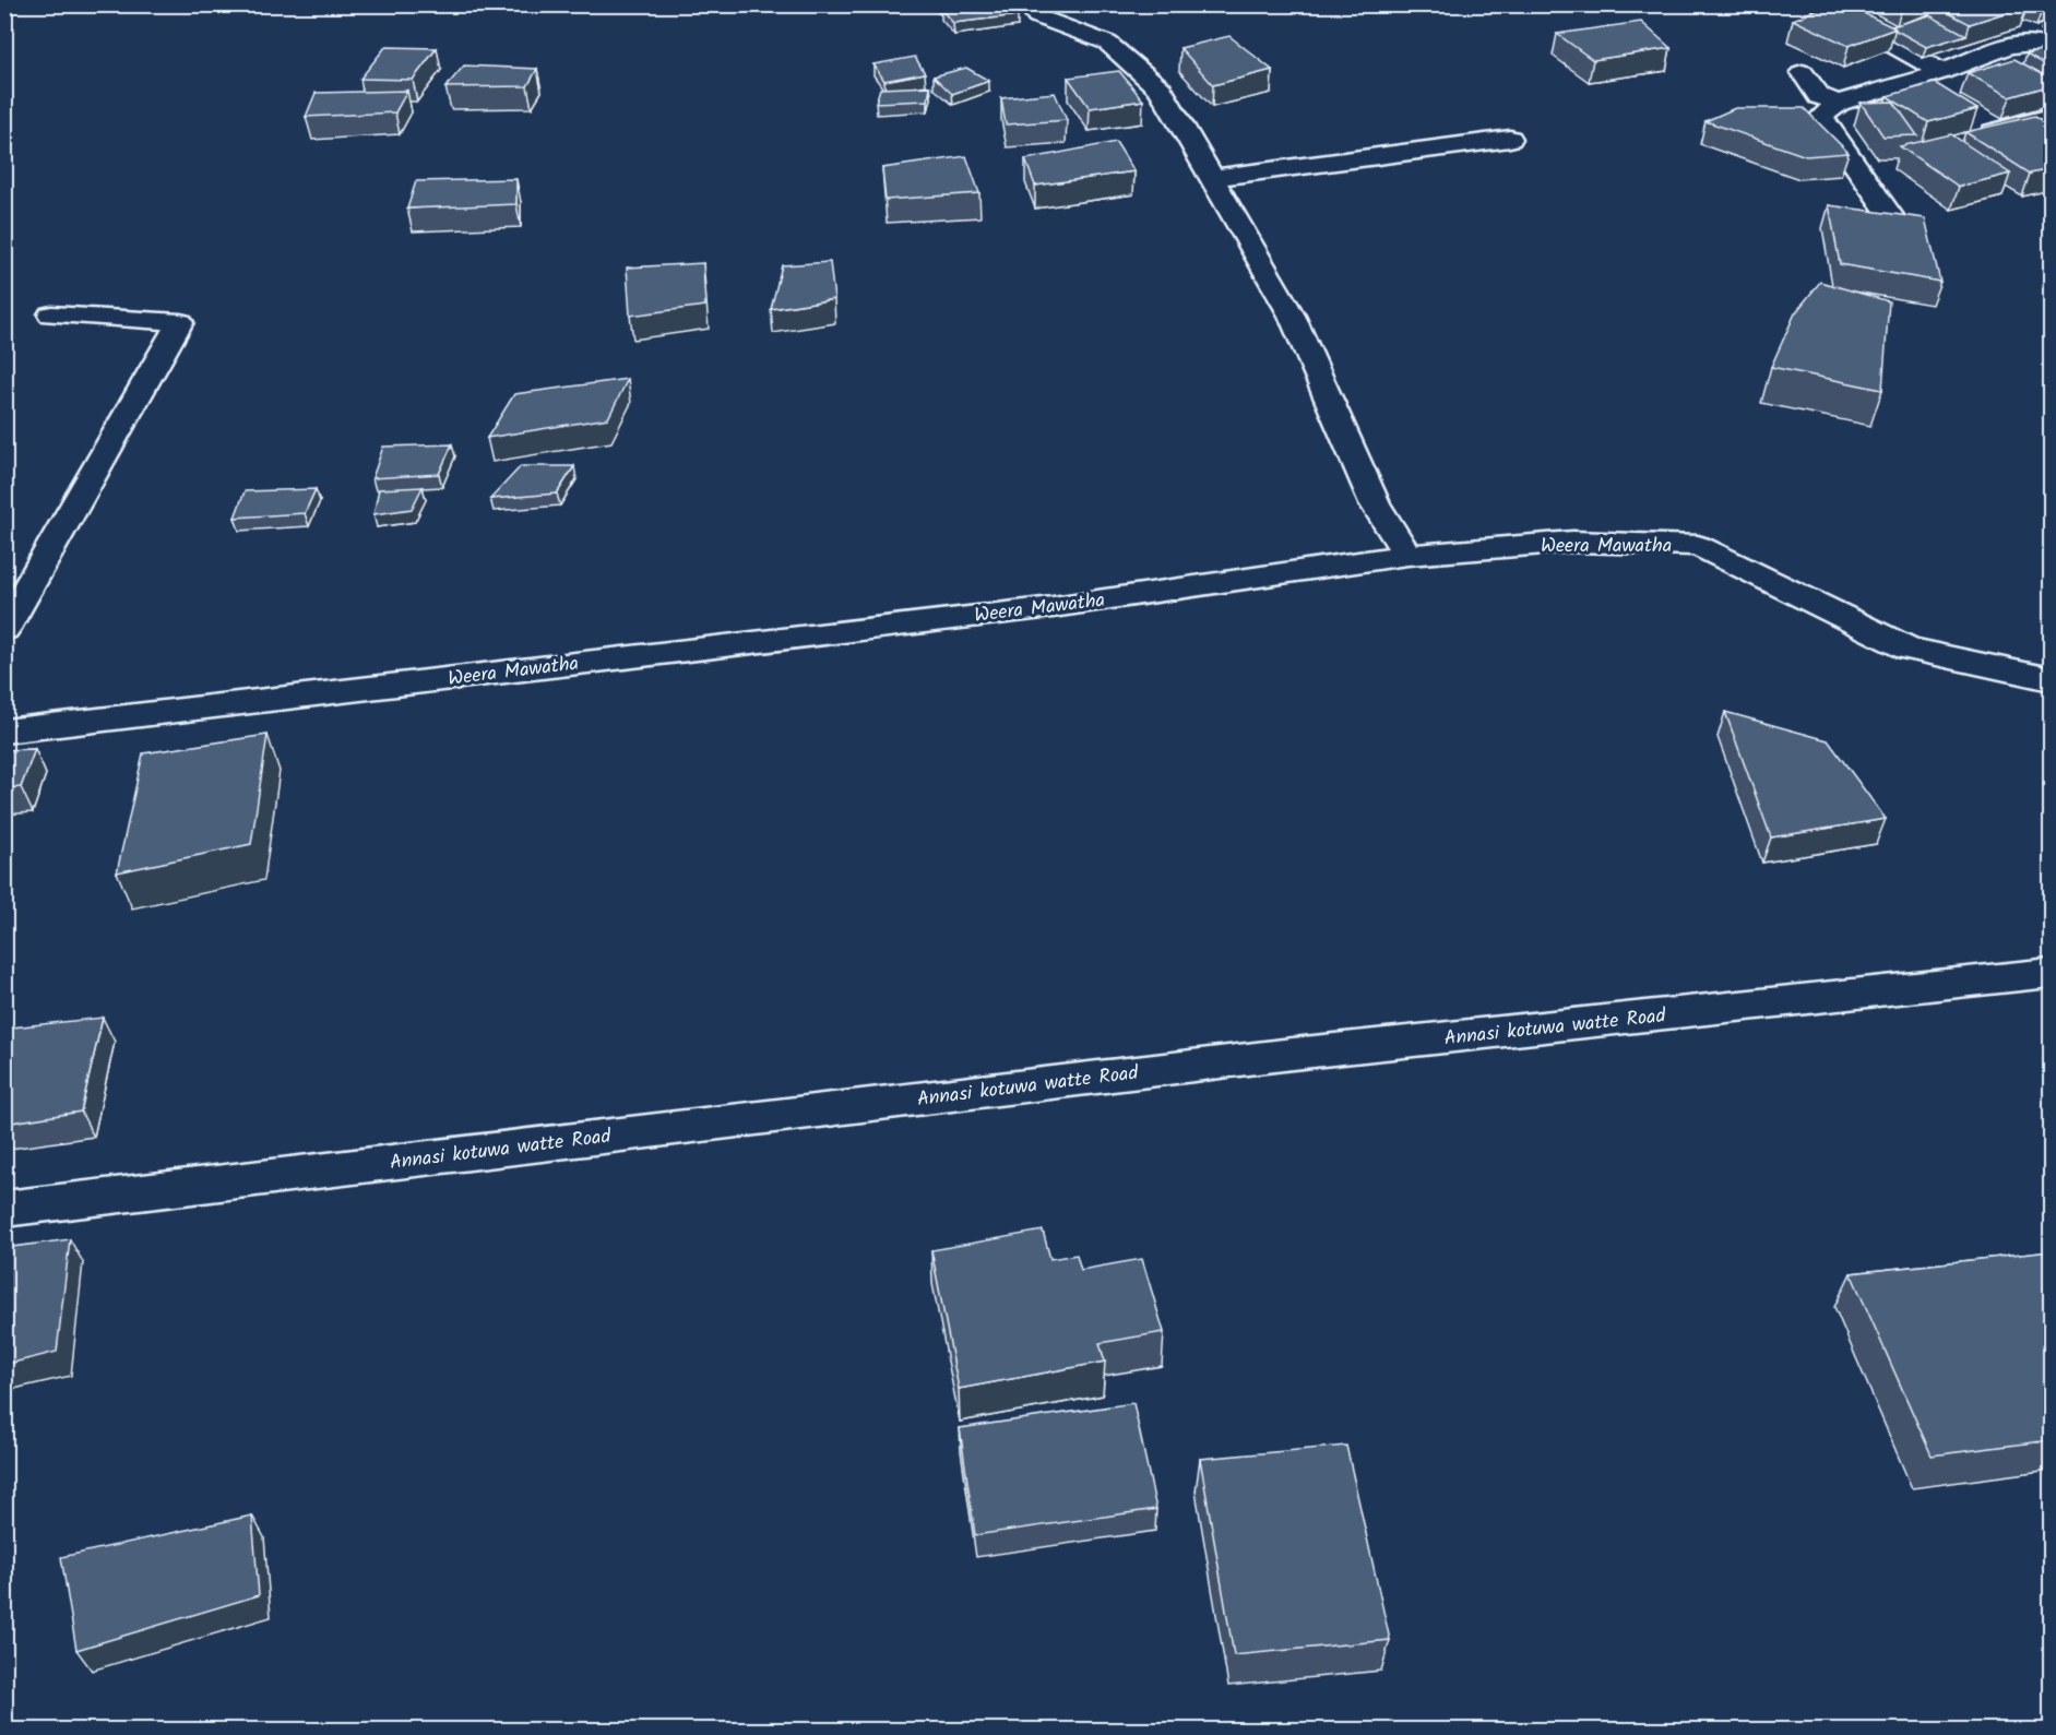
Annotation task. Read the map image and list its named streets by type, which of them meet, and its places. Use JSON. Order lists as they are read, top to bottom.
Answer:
{
  "streets": {
    "street": ["Weera Mawatha", "Annasi kotuwa watte Road"]
  }
}
